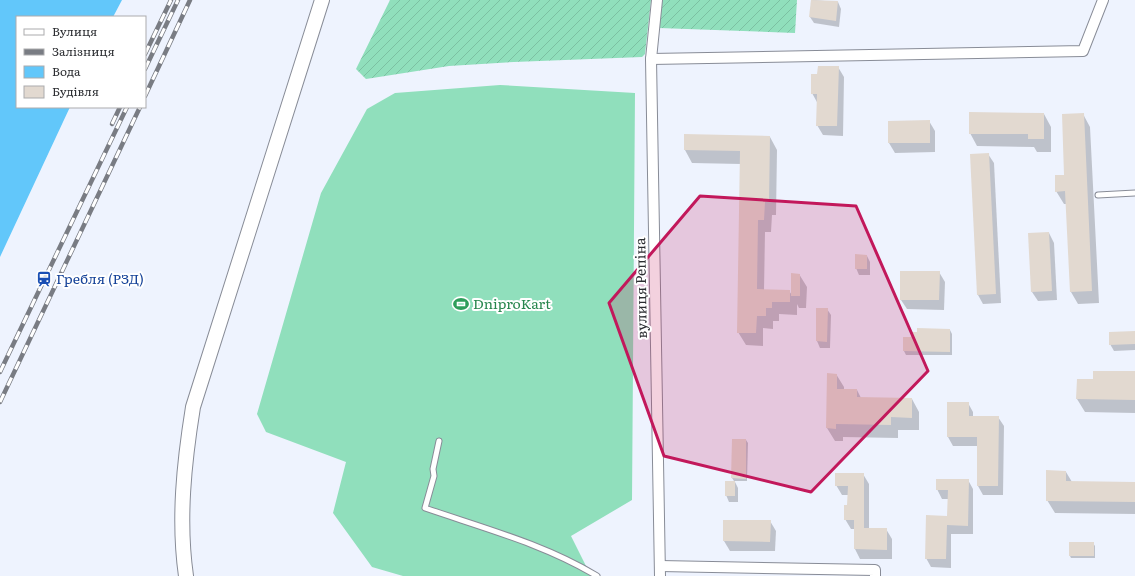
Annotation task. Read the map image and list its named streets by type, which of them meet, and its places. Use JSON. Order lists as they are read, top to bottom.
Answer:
{
  "streets": {
    "street": ["вулиця Репіна"]
  },
  "places": {
    "station": ["Гребля (РЗД)"],
    "sports": ["DniproKart"]
  },
  "legend": [
    "Вулиця",
    "Залізниця",
    "Вода",
    "Будівля"
  ]
}
